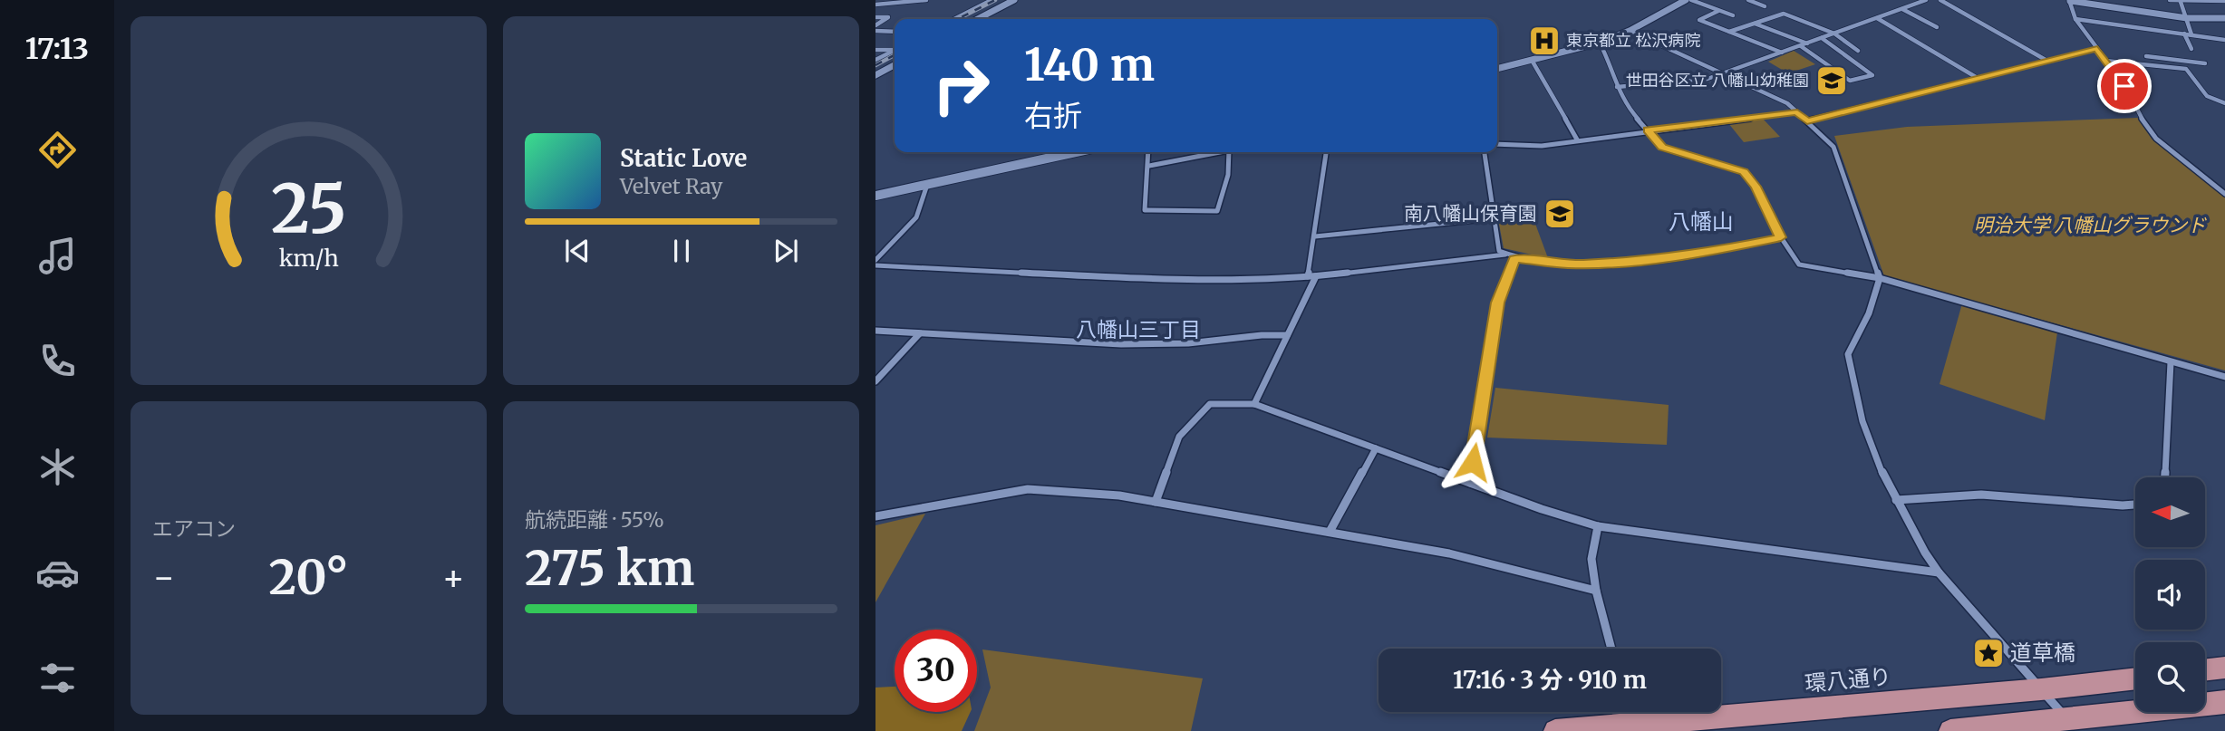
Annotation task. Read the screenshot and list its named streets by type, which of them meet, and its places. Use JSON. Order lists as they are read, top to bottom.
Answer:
{
  "streets": {
    "main road": ["環八通り"]
  },
  "districts": ["八幡山", "八幡山三丁目"],
  "parks": ["明治大学 八幡山グラウンド"],
  "places": {
    "hospital": ["東京都立 松沢病院"],
    "school or university": ["世田谷区立 八幡山幼稚園", "南八幡山保育園"],
    "place": ["道草橋"]
  },
  "north": "left",
  "page": {
    "tabs": "17:13",
    "turn": ["140 m", "右折"],
    "song": ["Static Love", "Velvet Ray"],
    "tile": [
      "エアコン",
      ["航続距離 · 55%", "275 km"]
    ],
    "heat": ["−", "20°", "+"],
    "limit": "30",
    "trip": "17:16 · 3 分 · 910 m",
    "gauge": ["25", "km/h"]
  }
}
